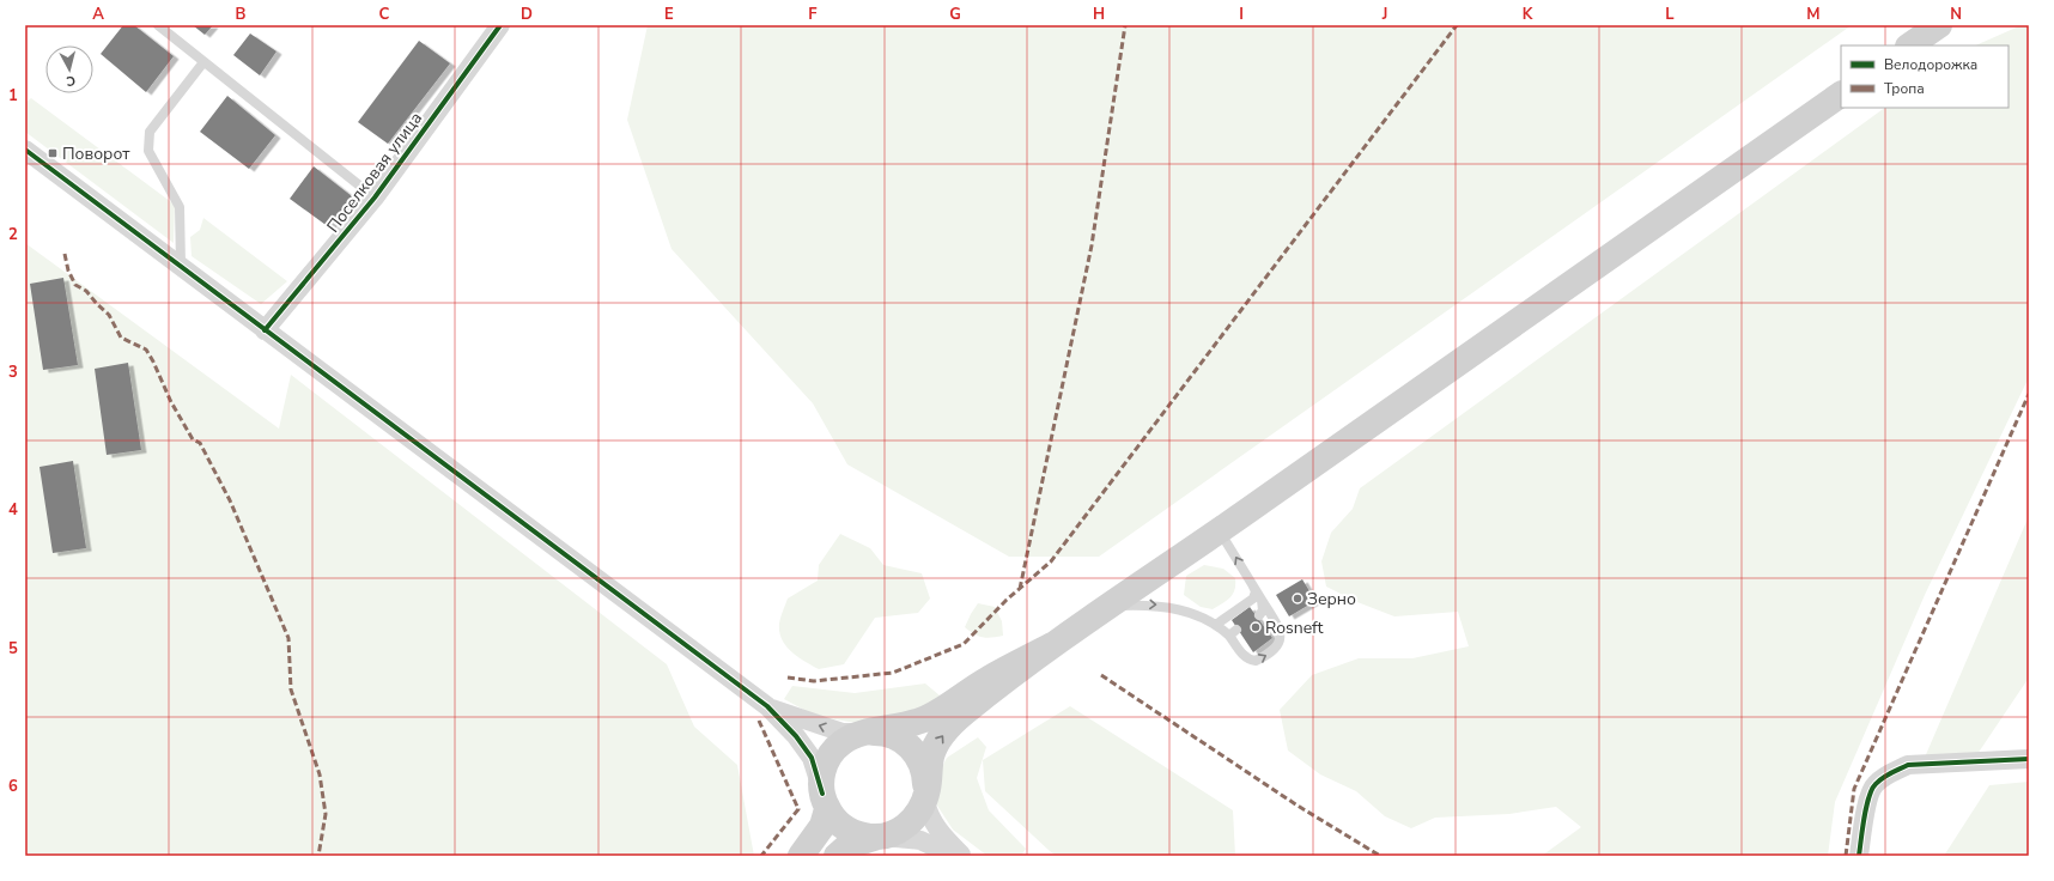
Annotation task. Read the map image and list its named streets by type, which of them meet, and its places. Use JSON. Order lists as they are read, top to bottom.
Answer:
{
  "streets": {
    "street": ["Поселковая улица"]
  },
  "places": {
    "transit": ["Поворот"],
    "other": ["Зерно", "Rosneft"]
  },
  "legend": ["Велодорожка", "Тропа"],
  "north": "bottom",
  "grid": {
    "columns": [
      "A",
      "B",
      "C",
      "D",
      "E",
      "F",
      "G",
      "H",
      "I",
      "J",
      "K",
      "L",
      "M",
      "N"
    ],
    "rows": [
      "1",
      "2",
      "3",
      "4",
      "5",
      "6"
    ]
  }
}
